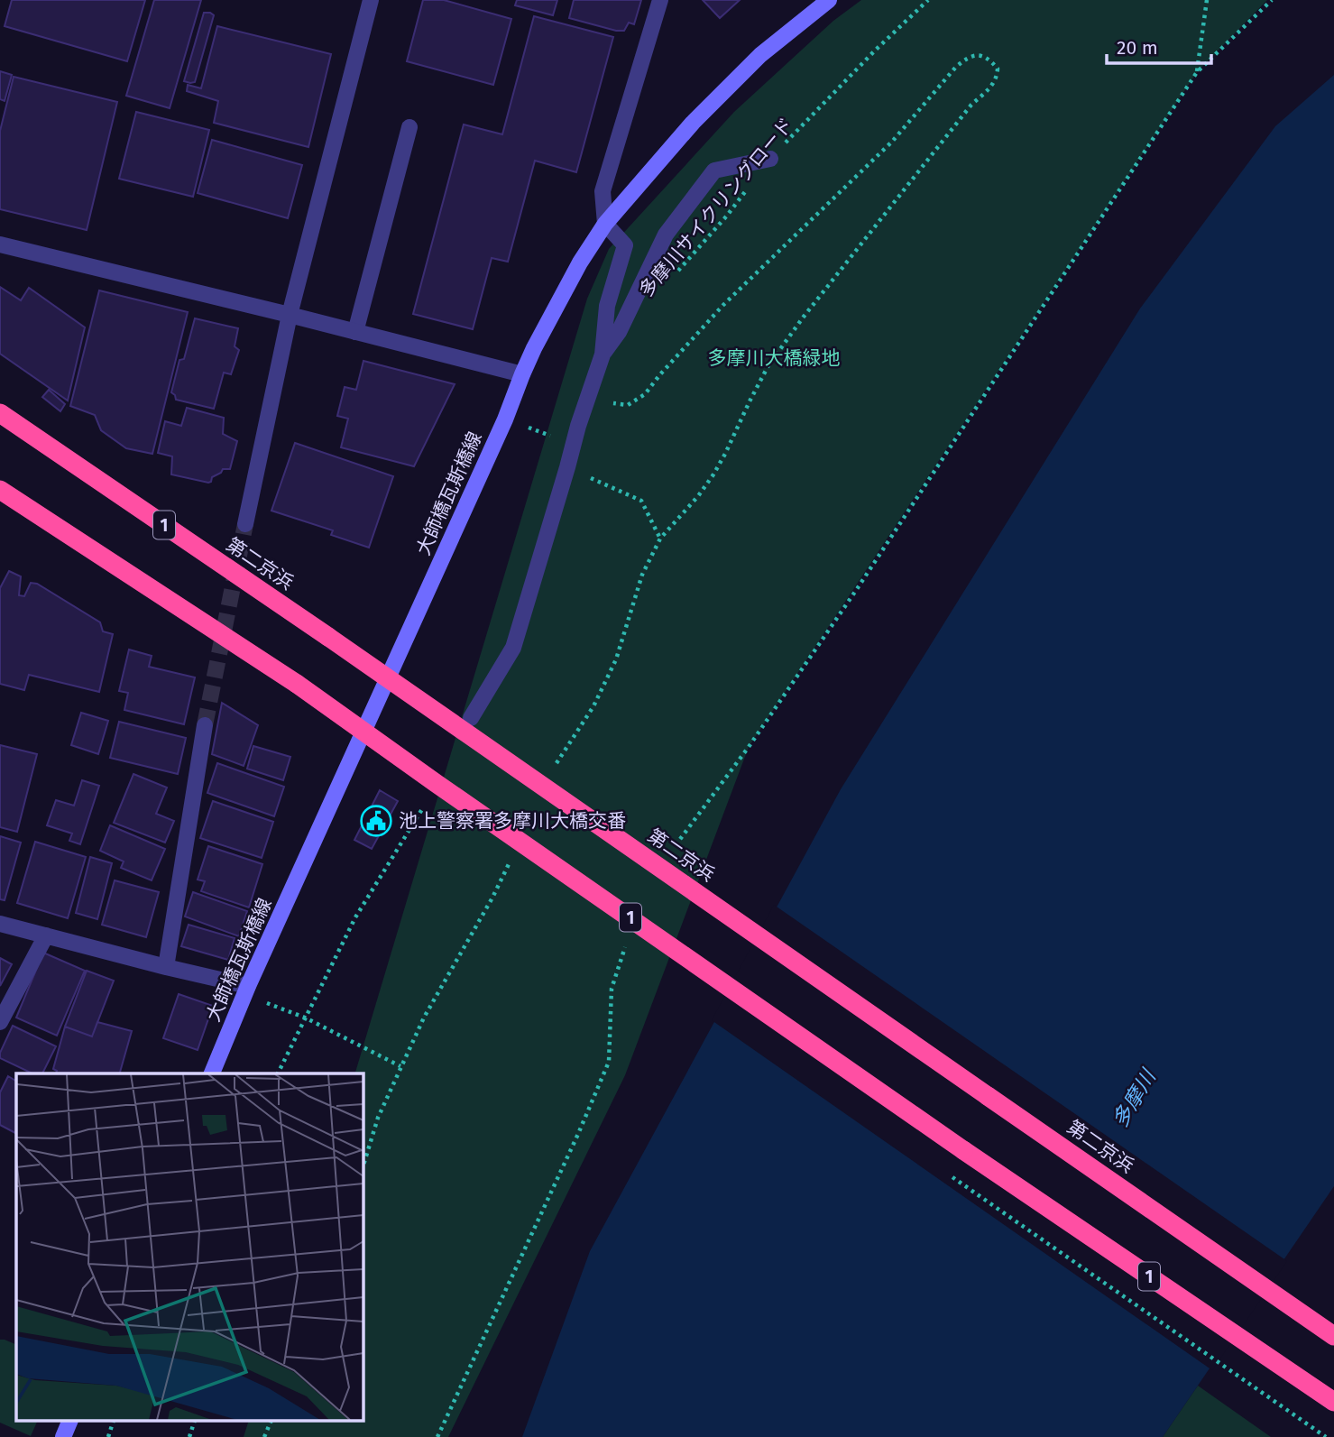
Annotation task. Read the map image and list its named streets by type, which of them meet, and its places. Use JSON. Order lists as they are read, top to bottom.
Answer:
{
  "streets": {
    "highway": ["1", "第二京浜"],
    "street": ["大師橋瓦斯橋線"],
    "path": ["多摩川サイクリングロード"]
  },
  "water": ["多摩川"],
  "parks": ["多摩川大橋緑地"],
  "places": {
    "public building": ["池上警察署多摩川大橋交番"]
  },
  "scale_bar": "20 m"
}
